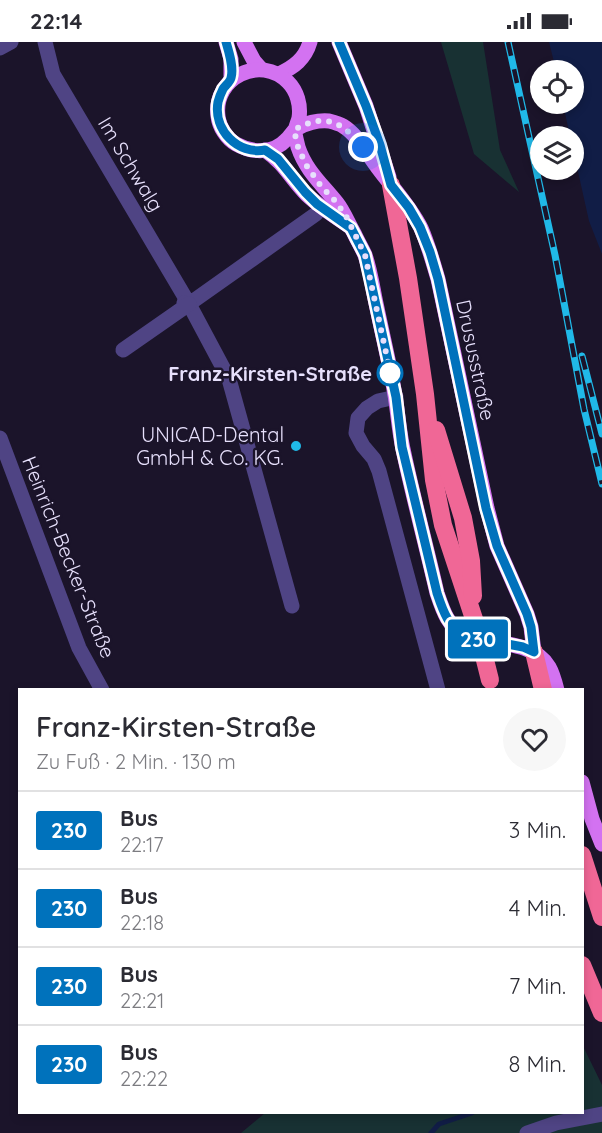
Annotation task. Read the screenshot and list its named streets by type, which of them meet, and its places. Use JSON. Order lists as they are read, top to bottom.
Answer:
{
  "streets": {
    "main road": ["Drususstraße"],
    "street": ["Im Schwalg", "Heinrich-Becker-Straße"]
  },
  "places": ["Franz-Kirsten-Straße", "UNICAD-Dental GmbH & Co. KG."],
  "lines": ["bus line 230"],
  "page": {
    "status": "22:14",
    "on_map": "230",
    "heading": ["Franz-Kirsten-Straße", "Zu Fuß · 2 Min. · 130 m"],
    "list": [
      {
        "mark": "230",
        "name": "Bus",
        "note": "22:17",
        "value": "3 Min."
      },
      {
        "mark": "230",
        "name": "Bus",
        "note": "22:18",
        "value": "4 Min."
      },
      {
        "mark": "230",
        "name": "Bus",
        "note": "22:21",
        "value": "7 Min."
      },
      {
        "mark": "230",
        "name": "Bus",
        "note": "22:22",
        "value": "8 Min."
      }
    ]
  }
}
